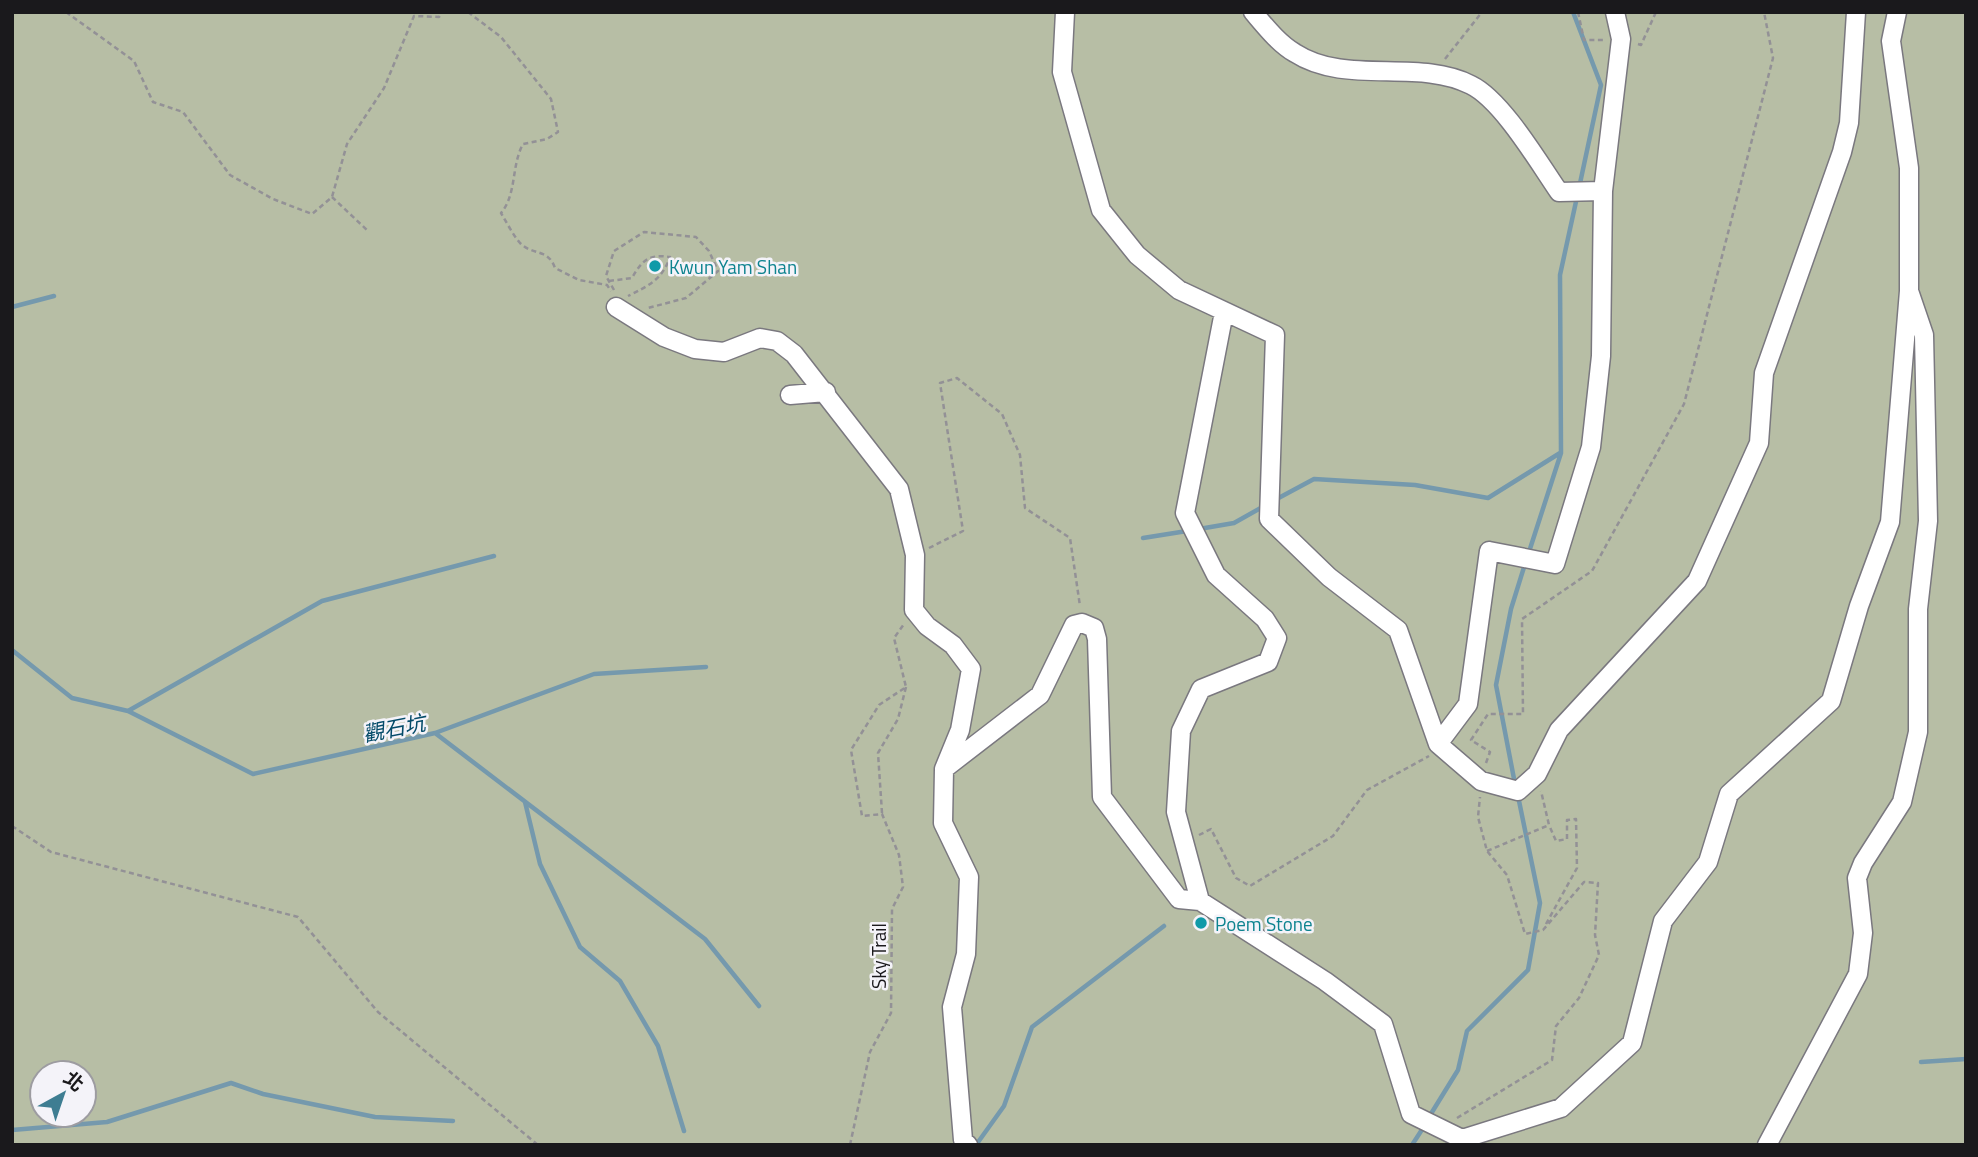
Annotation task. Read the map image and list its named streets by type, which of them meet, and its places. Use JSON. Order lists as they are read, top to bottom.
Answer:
{
  "streets": {
    "path": ["Sky Trail"]
  },
  "water": ["觀石坑"],
  "places": ["Kwun Yam Shan", "Poem Stone"],
  "north": "top right"
}
